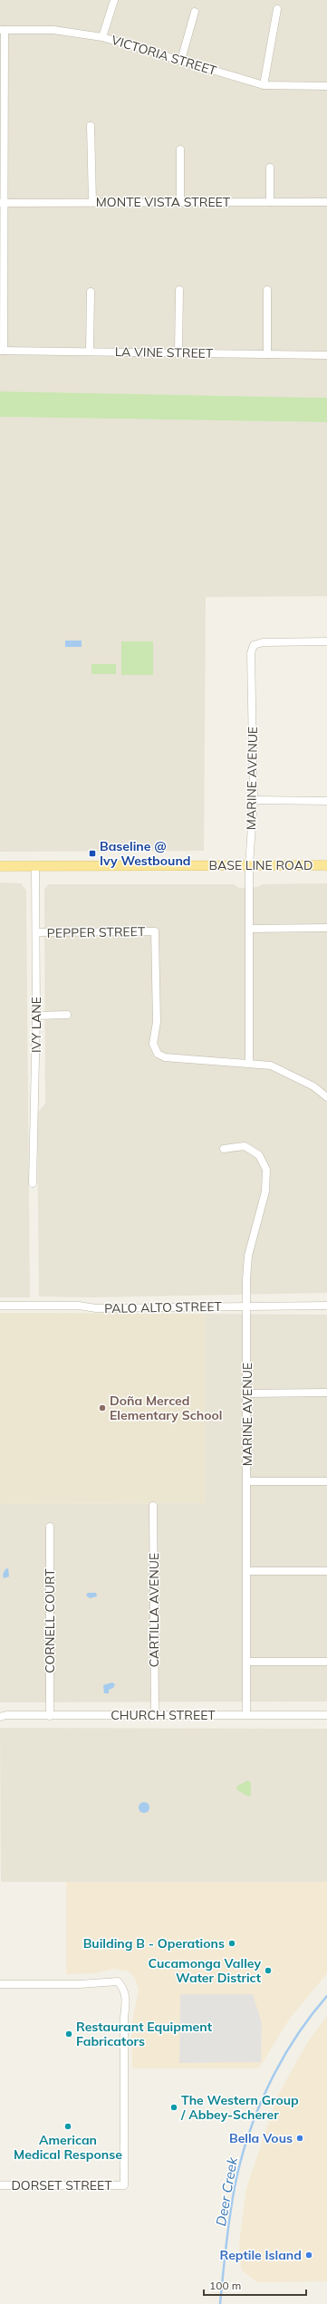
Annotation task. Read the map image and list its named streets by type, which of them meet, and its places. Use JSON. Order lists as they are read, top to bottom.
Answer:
{
  "streets": {
    "main road": ["BASE LINE ROAD"],
    "street": [
      "VICTORIA STREET",
      "MONTE VISTA STREET",
      "LA VINE STREET",
      "MARINE AVENUE",
      "PEPPER STREET",
      "IVY LANE",
      "PALO ALTO STREET",
      "CARTILLA AVENUE",
      "CORNELL COURT",
      "CHURCH STREET",
      "DORSET STREET"
    ]
  },
  "crossings": [
    ["MARINE AVENUE", "BASE LINE ROAD"],
    ["MARINE AVENUE", "PEPPER STREET"],
    ["MARINE AVENUE", "PALO ALTO STREET"],
    ["MARINE AVENUE", "CHURCH STREET"],
    ["BASE LINE ROAD", "IVY LANE"],
    ["PEPPER STREET", "IVY LANE"],
    ["CARTILLA AVENUE", "CHURCH STREET"],
    ["CORNELL COURT", "CHURCH STREET"]
  ],
  "water": ["Deer Creek"],
  "places": {
    "transit": ["Baseline @ Ivy Westbound"],
    "other": [
      "Doña Merced Elementary School",
      "Building B - Operations",
      "Cucamonga Valley Water District",
      "Restaurant Equipment Fabricators",
      "The Western Group / Abbey-Scherer",
      "American Medical Response",
      "Bella Vous",
      "Reptile Island"
    ]
  },
  "scale_bar": "100 m"
}
